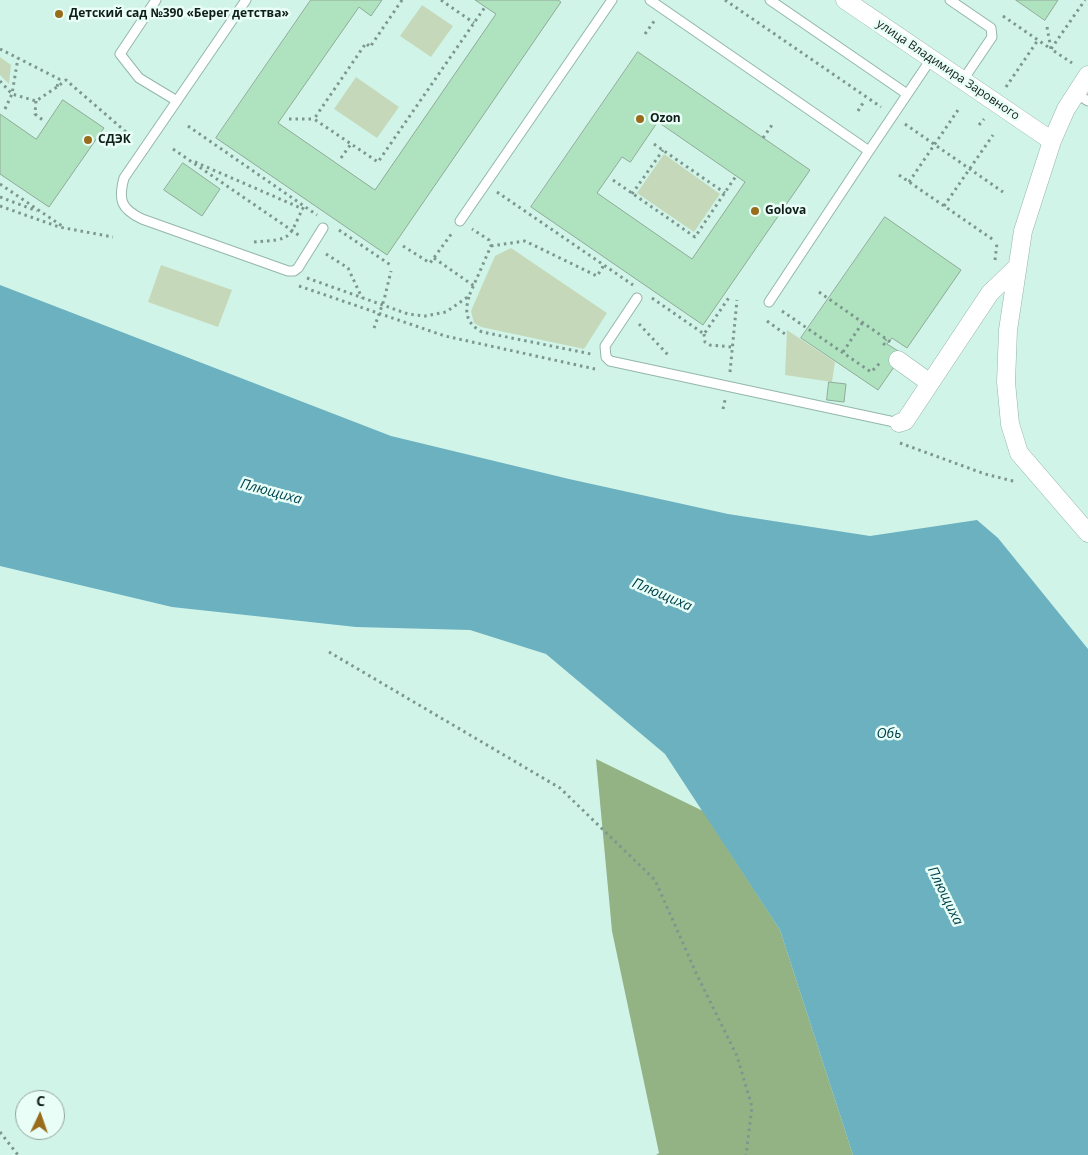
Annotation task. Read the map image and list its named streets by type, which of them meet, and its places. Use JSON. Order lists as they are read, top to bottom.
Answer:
{
  "streets": {
    "street": ["улица Владимира Заровного"]
  },
  "water": ["Плющиха", "Обь"],
  "places": [
    "Детский сад №390 «Берег детства»",
    "Ozon",
    "СДЭК",
    "Golova"
  ],
  "north": "top"
}
